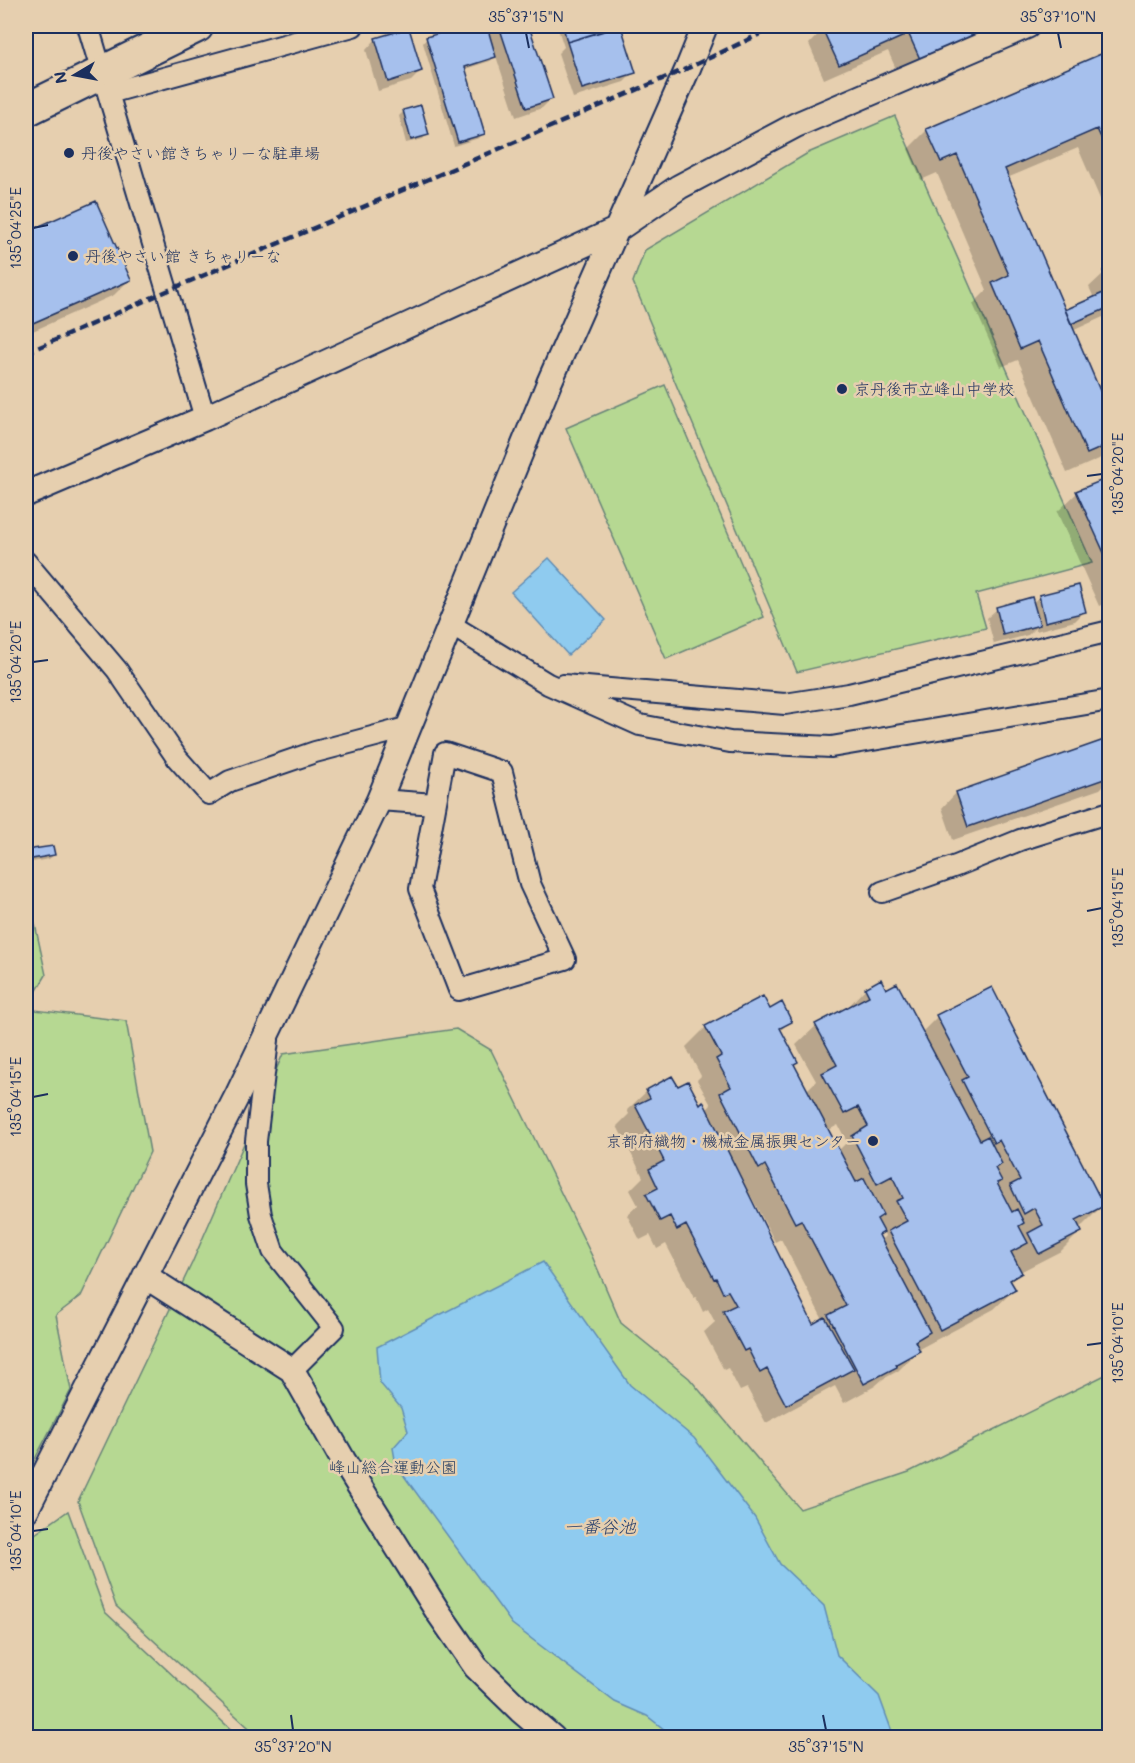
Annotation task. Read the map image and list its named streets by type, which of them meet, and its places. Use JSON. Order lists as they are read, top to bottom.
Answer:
{
  "water": ["一番谷池"],
  "parks": ["峰山総合運動公園"],
  "places": [
    "丹後やさい館きちゃりーな駐車場",
    "丹後やさい館 きちゃりーな",
    "京丹後市立峰山中学校",
    "京都府織物・機械金属振興センター"
  ],
  "north": "left",
  "coordinates": [
    "35°37'15\"N",
    "35°37'10\"N",
    "135°04'25\"E",
    "135°04'20\"E",
    "135°04'15\"E",
    "135°04'10\"E",
    "35°37'20\"N"
  ]
}
